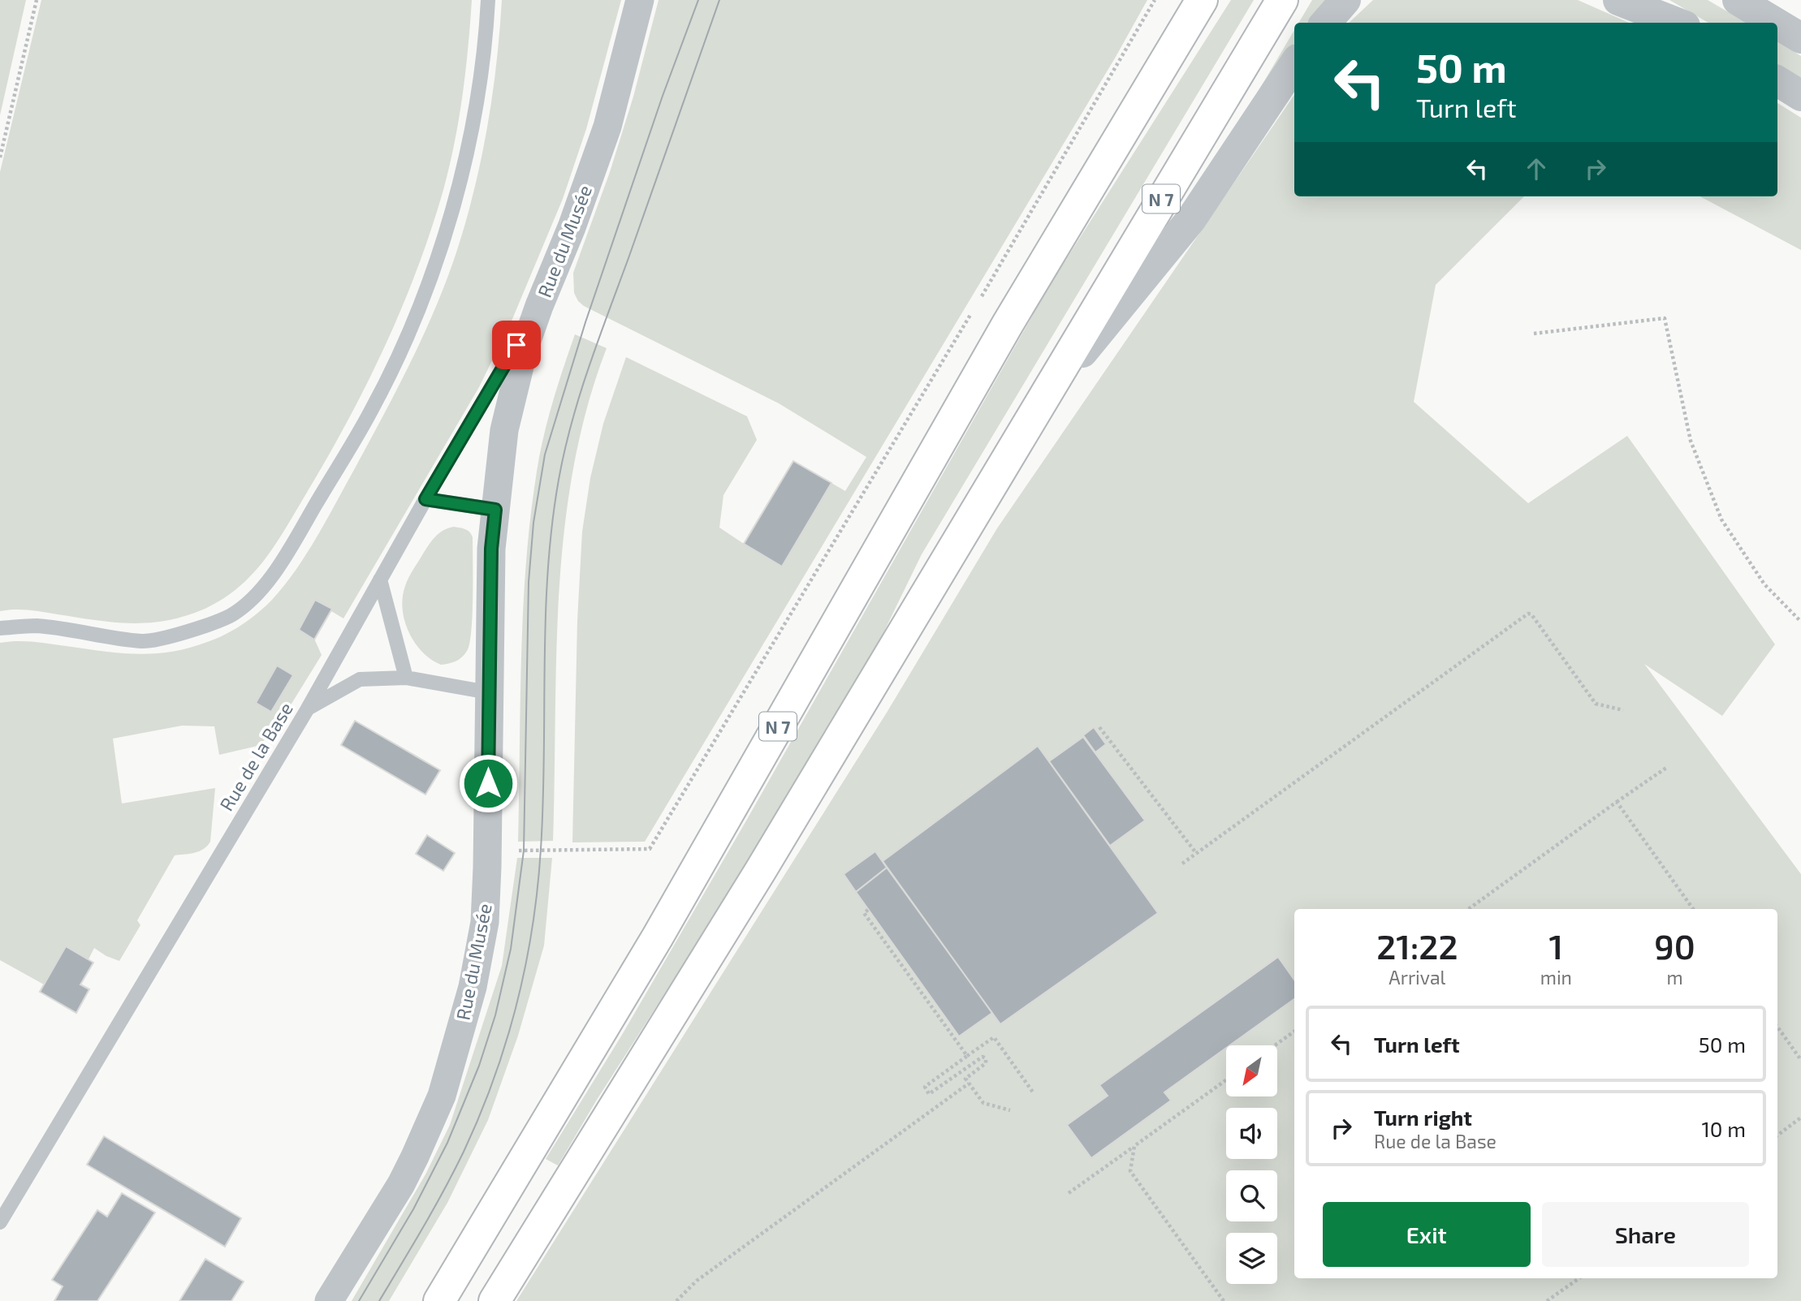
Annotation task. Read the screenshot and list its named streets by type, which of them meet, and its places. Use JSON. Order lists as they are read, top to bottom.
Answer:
{
  "streets": {
    "highway": ["N 7"],
    "street": ["Rue du Musée"],
    "lane": ["Rue de la Base"]
  },
  "crossings": [
    ["Rue du Musée", "Rue de la Base"]
  ],
  "north": "bottom left",
  "page": {
    "turn": ["50 m", "Turn left"],
    "eta": [
      "21:22",
      "Arrival",
      "1",
      "min",
      "90",
      "m"
    ],
    "list": [
      {
        "name": "Turn left",
        "value": "50 m"
      },
      {
        "name": "Turn right",
        "note": "Rue de la Base",
        "value": "10 m"
      }
    ],
    "buttons": ["Exit", "Share"]
  }
}
